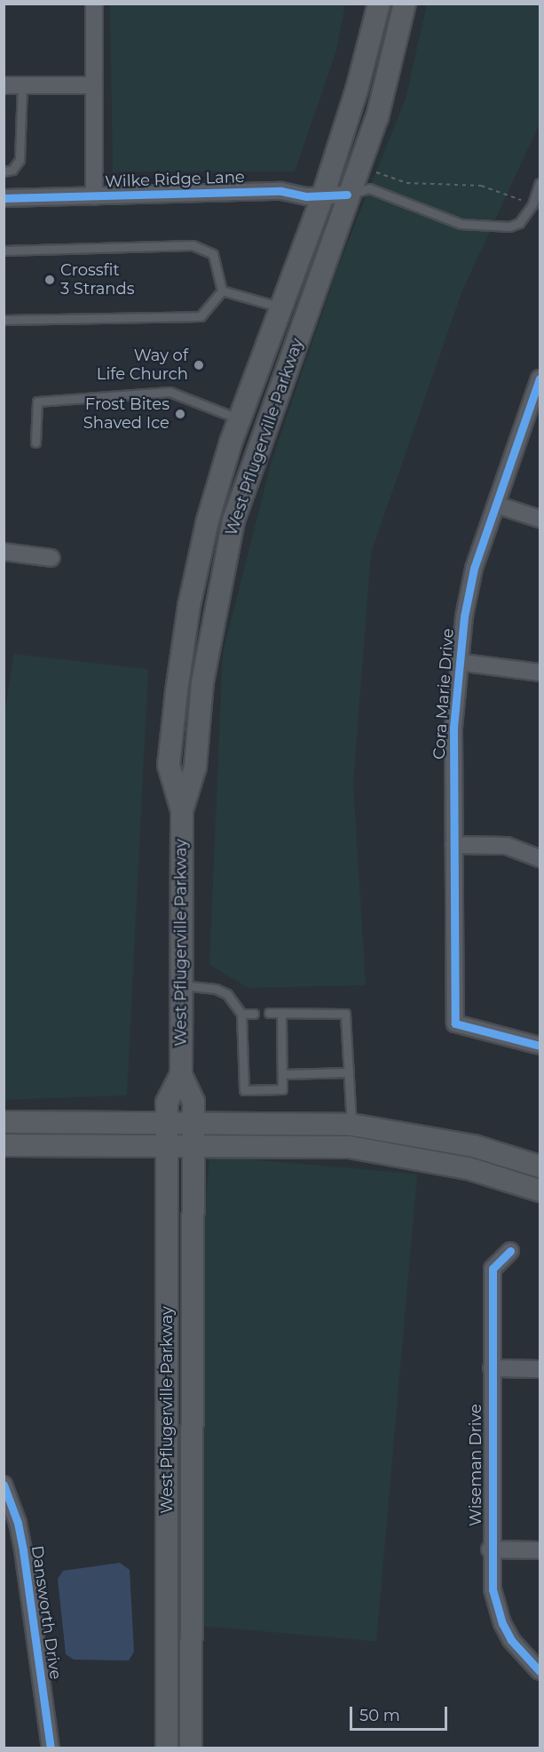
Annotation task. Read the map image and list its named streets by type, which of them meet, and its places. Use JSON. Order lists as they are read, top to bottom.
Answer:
{
  "streets": {
    "main road": ["West Pflugerville Parkway"],
    "street": [
      "Wilke Ridge Lane",
      "Cora Marie Drive",
      "Wiseman Drive",
      "Dansworth Drive"
    ]
  },
  "crossings": [
    ["Wilke Ridge Lane", "West Pflugerville Parkway"]
  ],
  "places": ["Crossfit 3 Strands", "Way of Life Church", "Frost Bites Shaved Ice"],
  "scale_bar": "50 m"
}
